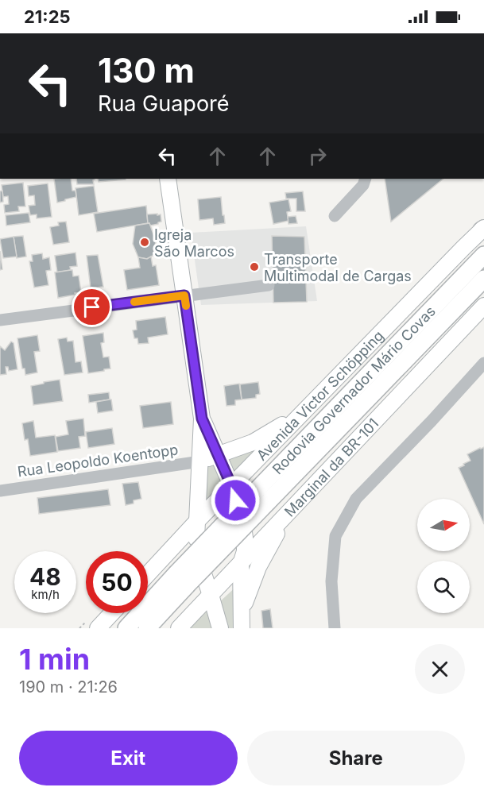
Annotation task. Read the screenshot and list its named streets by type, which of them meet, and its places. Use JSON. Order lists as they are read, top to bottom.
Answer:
{
  "streets": {
    "highway": ["Rodovia Governador Mário Covas"],
    "main road": ["Avenida Victor Schöpping", "Marginal da BR-101"],
    "street": ["Rua Leopoldo Koentopp"]
  },
  "crossings": [
    ["Avenida Victor Schöpping", "Marginal da BR-101"]
  ],
  "places": ["Igreja São Marcos", "Transporte Multimodal de Cargas"],
  "north": "right",
  "page": {
    "status": "21:25",
    "turn": ["130 m", "Rua Guaporé"],
    "speed": "48 km/h",
    "limit": "50",
    "heading": ["1 min", "190 m · 21:26"],
    "buttons": ["Exit", "Share"]
  }
}
